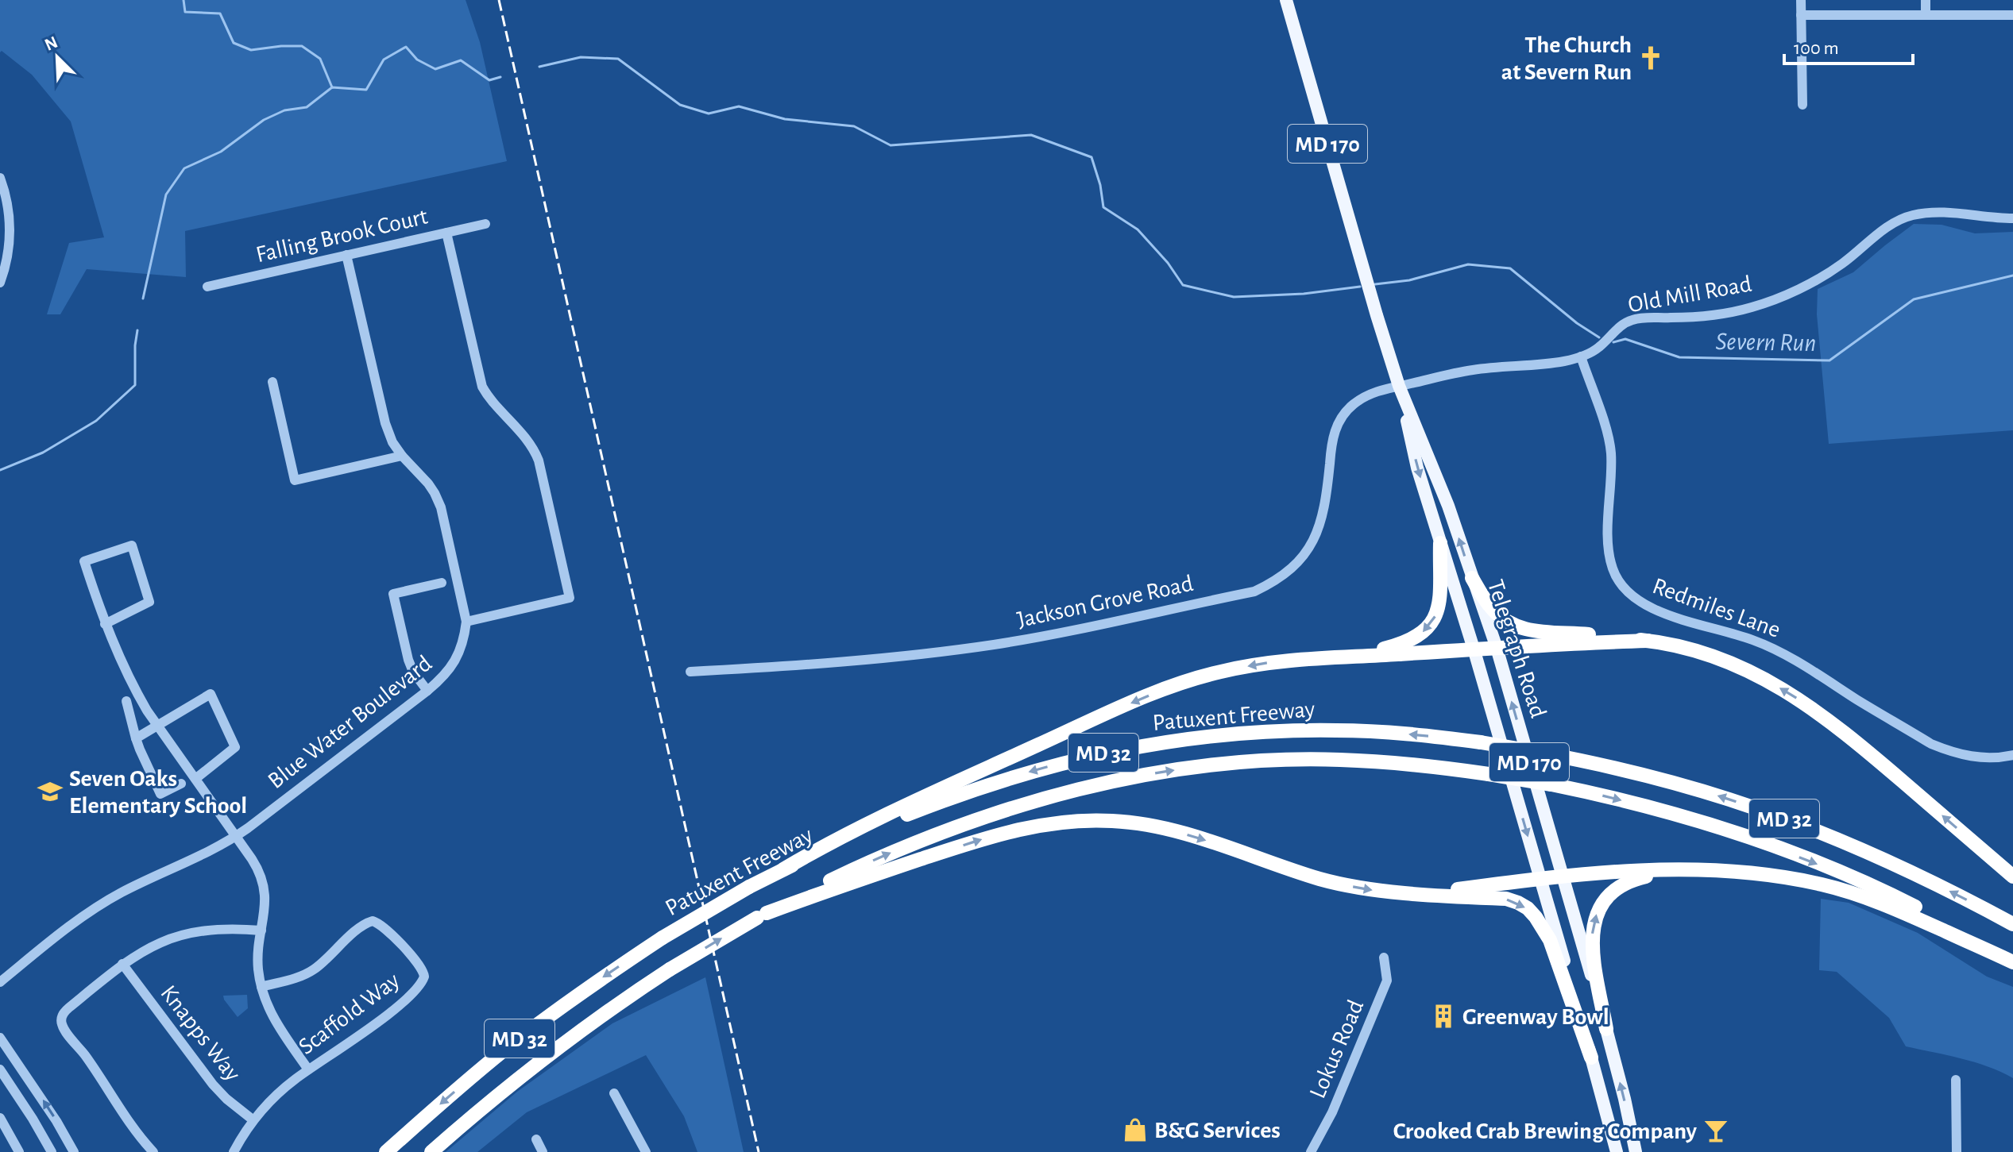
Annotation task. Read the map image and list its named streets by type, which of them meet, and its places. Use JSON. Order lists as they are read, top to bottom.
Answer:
{
  "streets": {
    "highway": ["Patuxent Freeway", "MD 32"],
    "main road": ["MD 170", "Telegraph Road"],
    "street": [
      "Falling Brook Court",
      "Old Mill Road",
      "Jackson Grove Road",
      "Redmiles Lane",
      "Blue Water Boulevard",
      "Scaffold Way",
      "Knapps Way",
      "Lokus Road"
    ]
  },
  "crossings": [
    ["Falling Brook Court", "Blue Water Boulevard"],
    ["Old Mill Road", "Jackson Grove Road"],
    ["Old Mill Road", "Redmiles Lane"],
    ["Old Mill Road", "Telegraph Road"],
    ["Jackson Grove Road", "Telegraph Road"],
    ["Scaffold Way", "Knapps Way"]
  ],
  "water": ["Severn Run"],
  "places": {
    "church": ["The Church at Severn Run"],
    "school or university": ["Seven Oaks Elementary School"],
    "building": ["Greenway Bowl"],
    "shop": ["B&G Services"],
    "bar": ["Crooked Crab Brewing Company"]
  },
  "scale_bar": "100 m",
  "north": "top left"
}
